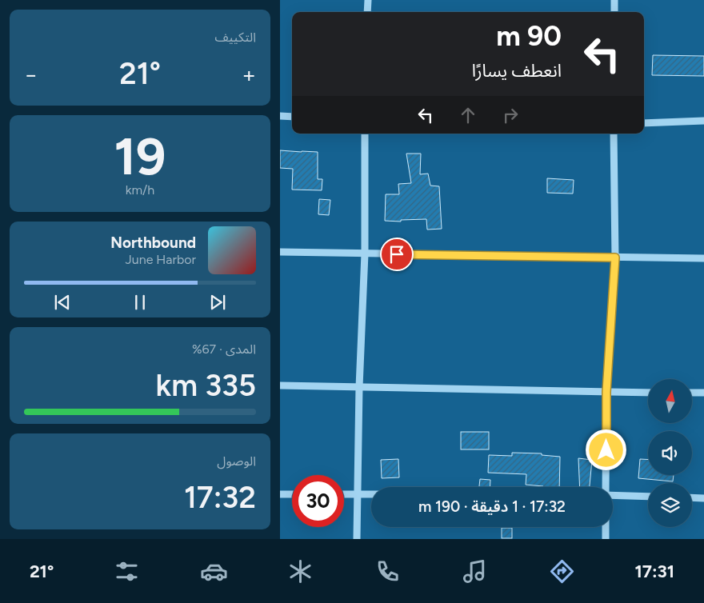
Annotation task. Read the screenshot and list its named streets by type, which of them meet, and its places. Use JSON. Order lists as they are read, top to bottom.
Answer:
{
  "north": "top",
  "page": {
    "tile": [
      "التكييف",
      ["19", "km/h"],
      ["المدى · 67%", "335 km"],
      ["الوصول", "17:32"]
    ],
    "turn": ["90 m", "انعطف يسارًا"],
    "heat": ["−", "21°", "+"],
    "song": ["Northbound", "June Harbor"],
    "limit": "30",
    "trip": "17:32 · 1 دقيقة · 190 m",
    "tabs": ["17:31", "21°"]
  }
}
